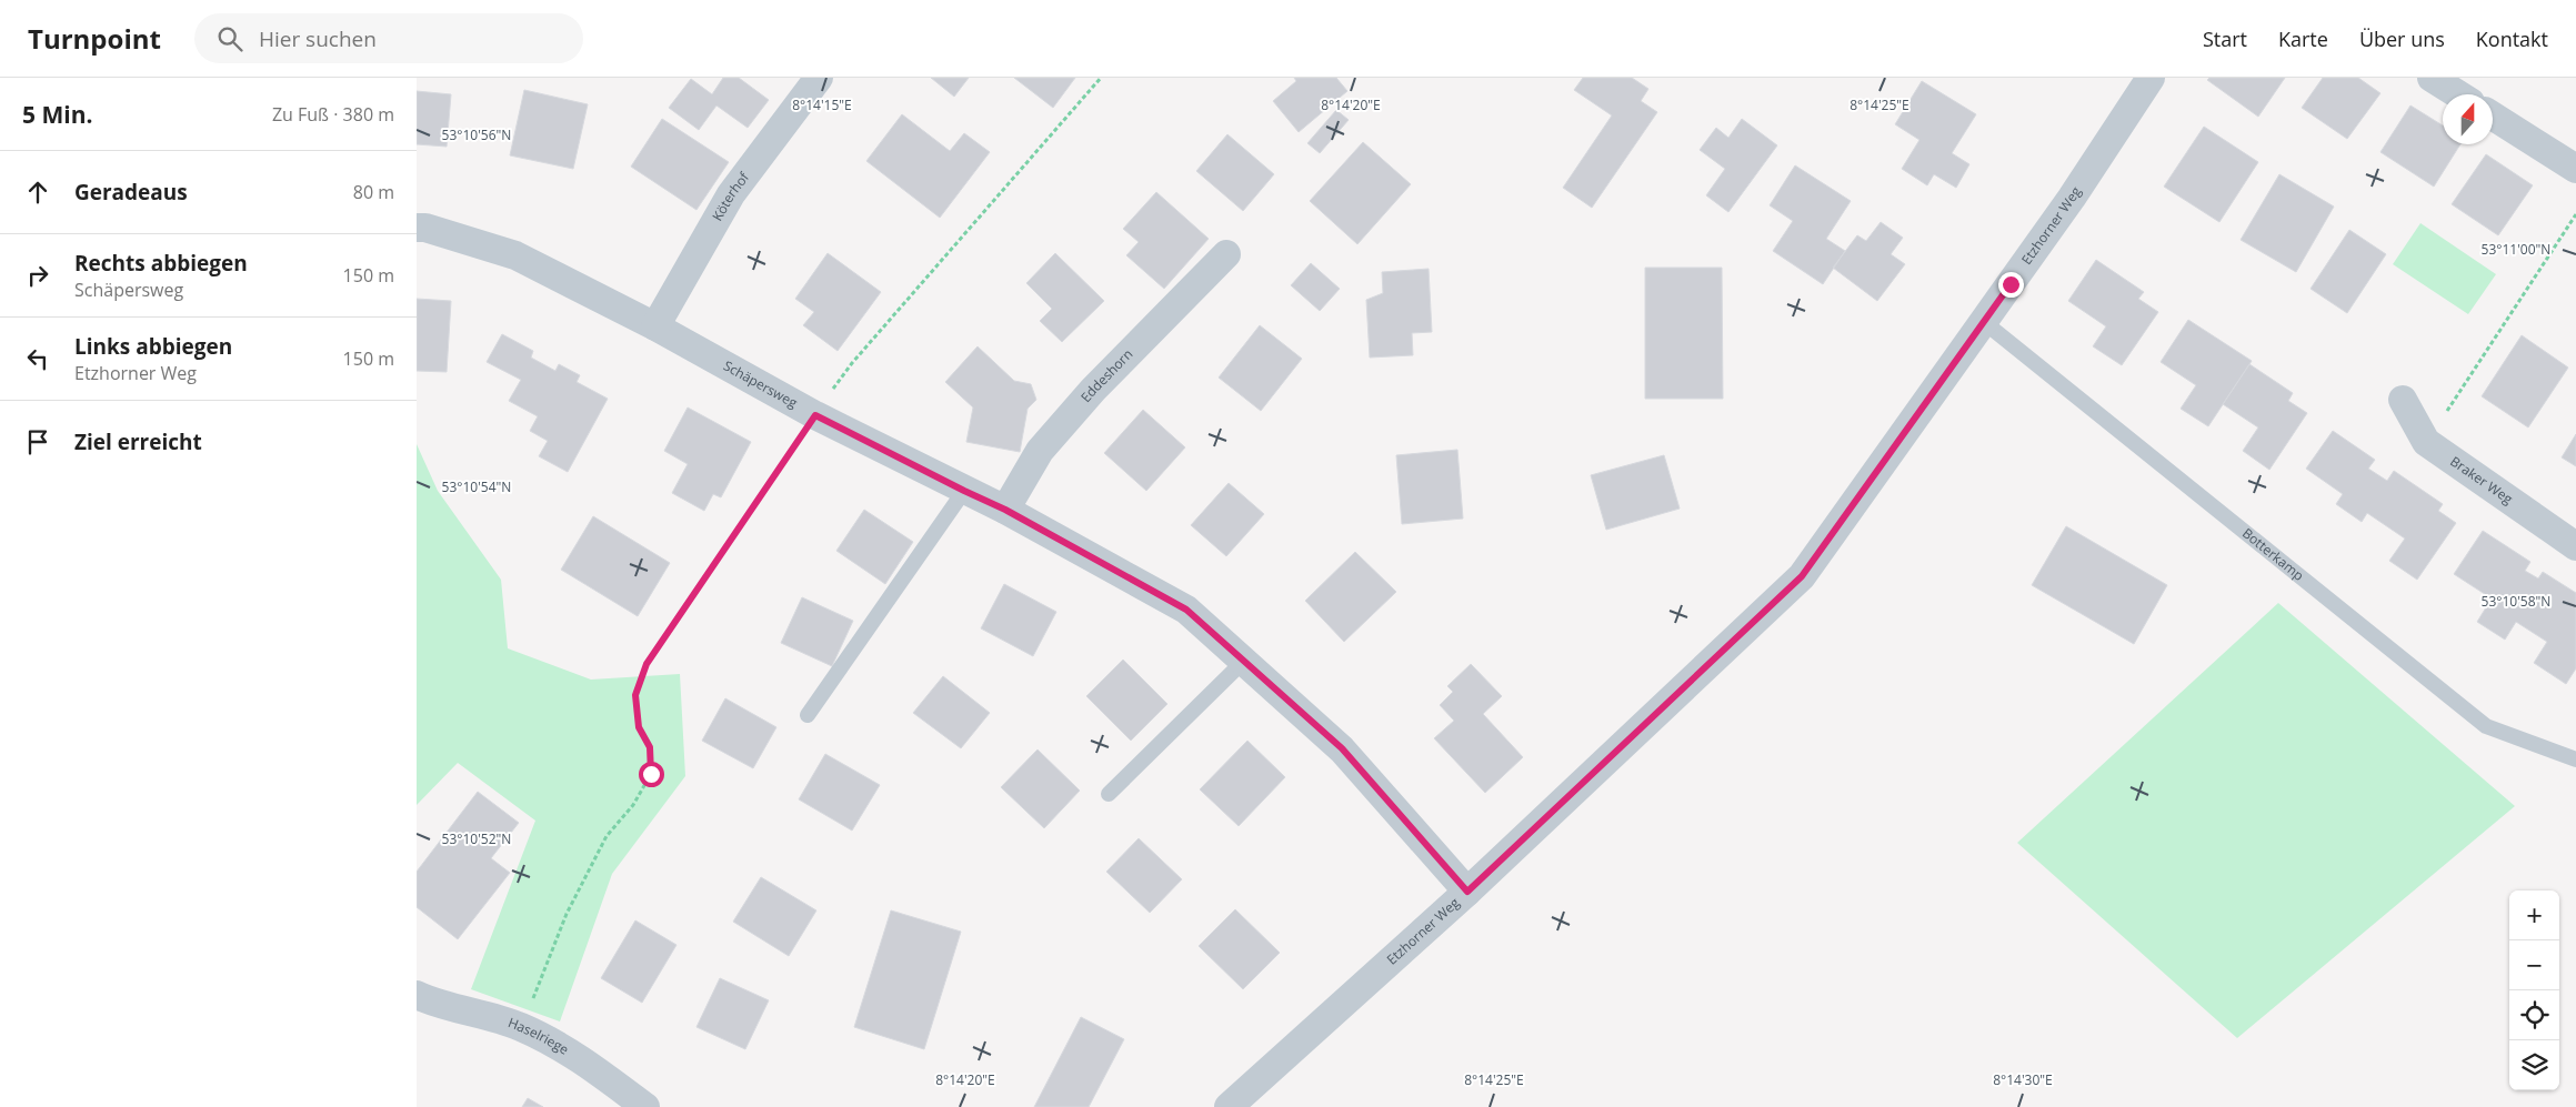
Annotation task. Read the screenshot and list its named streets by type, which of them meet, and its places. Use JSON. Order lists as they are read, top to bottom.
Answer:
{
  "streets": {
    "street": [
      "Köterhof",
      "Etzhorner Weg",
      "Eddeshorn",
      "Schäpersweg",
      "Braker Weg",
      "Haselriege"
    ],
    "lane": ["Botterkamp"]
  },
  "crossings": [
    ["Köterhof", "Schäpersweg"],
    ["Etzhorner Weg", "Schäpersweg"],
    ["Etzhorner Weg", "Botterkamp"],
    ["Eddeshorn", "Schäpersweg"]
  ],
  "north": "top",
  "page": {
    "header": "Turnpoint",
    "search": "Hier suchen",
    "nav": [
      "Start",
      "Karte",
      "Über uns",
      "Kontakt"
    ],
    "heading": ["5 Min.", "Zu Fuß · 380 m"],
    "list": [
      ["Geradeaus", "80 m"],
      ["Rechts abbiegen", "Schäpersweg", "150 m"],
      ["Links abbiegen", "Etzhorner Weg", "150 m"],
      "Ziel erreicht"
    ],
    "map_buttons": ["+", "−"]
  },
  "coordinates": [
    "8°14'25\"E",
    "8°14'15\"E",
    "8°14'20\"E",
    "53°10'56\"N",
    "53°11'00\"N",
    "53°10'54\"N",
    "53°10'58\"N",
    "53°10'52\"N",
    "8°14'30\"E"
  ]
}
